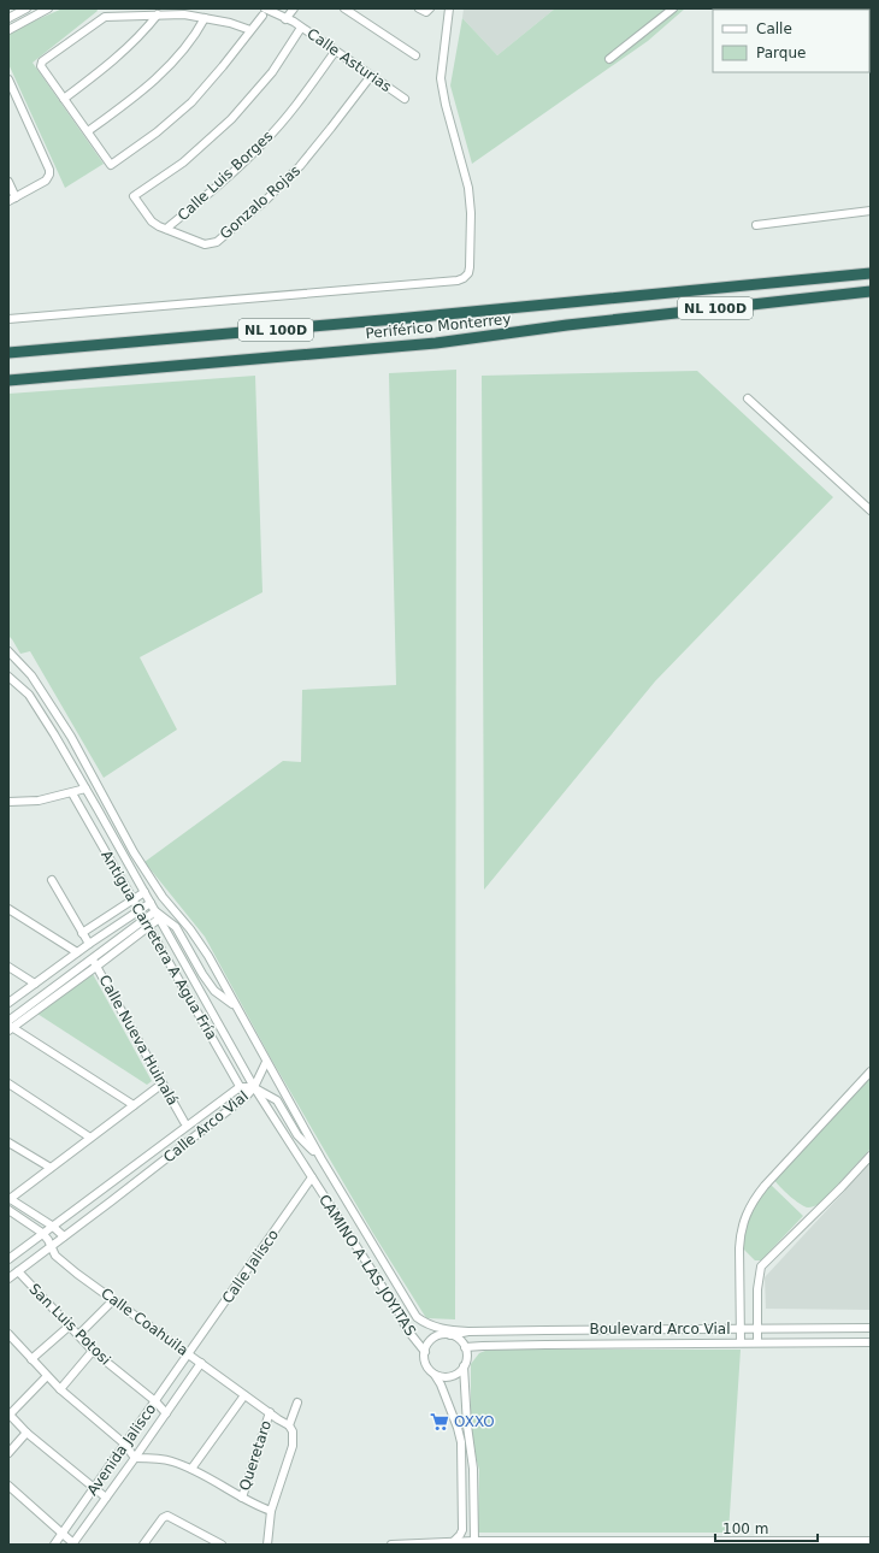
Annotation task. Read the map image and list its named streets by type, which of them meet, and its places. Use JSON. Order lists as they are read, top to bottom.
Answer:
{
  "streets": {
    "highway": ["NL 100D", "Periférico Monterrey"],
    "street": [
      "Calle Asturias",
      "Calle Luis Borges",
      "Gonzalo Rojas",
      "Antigua Carretera A Agua Fría",
      "Calle Nueva Huinalá",
      "Calle Arco Vial",
      "CAMINO A LAS JOYITAS",
      "Calle Jalisco",
      "Calle Coahuila",
      "San Luis Potosi",
      "Boulevard Arco Vial",
      "Avenida Jalisco",
      "Queretaro"
    ]
  },
  "crossings": [
    ["Calle Asturias", "Calle Luis Borges"],
    ["Calle Asturias", "Gonzalo Rojas"],
    ["Calle Luis Borges", "Gonzalo Rojas"],
    ["Antigua Carretera A Agua Fría", "Calle Arco Vial"],
    ["Calle Nueva Huinalá", "Calle Arco Vial"],
    ["Calle Arco Vial", "Calle Coahuila"],
    ["Calle Arco Vial", "San Luis Potosi"],
    ["CAMINO A LAS JOYITAS", "Calle Jalisco"],
    ["CAMINO A LAS JOYITAS", "Boulevard Arco Vial"],
    ["Calle Jalisco", "Calle Coahuila"],
    ["Calle Jalisco", "Avenida Jalisco"],
    ["Calle Coahuila", "Avenida Jalisco"],
    ["Calle Coahuila", "Queretaro"],
    ["San Luis Potosi", "Avenida Jalisco"]
  ],
  "places": {
    "supermarket": ["OXXO"]
  },
  "legend": ["Calle", "Parque"],
  "scale_bar": "100 m"
}
